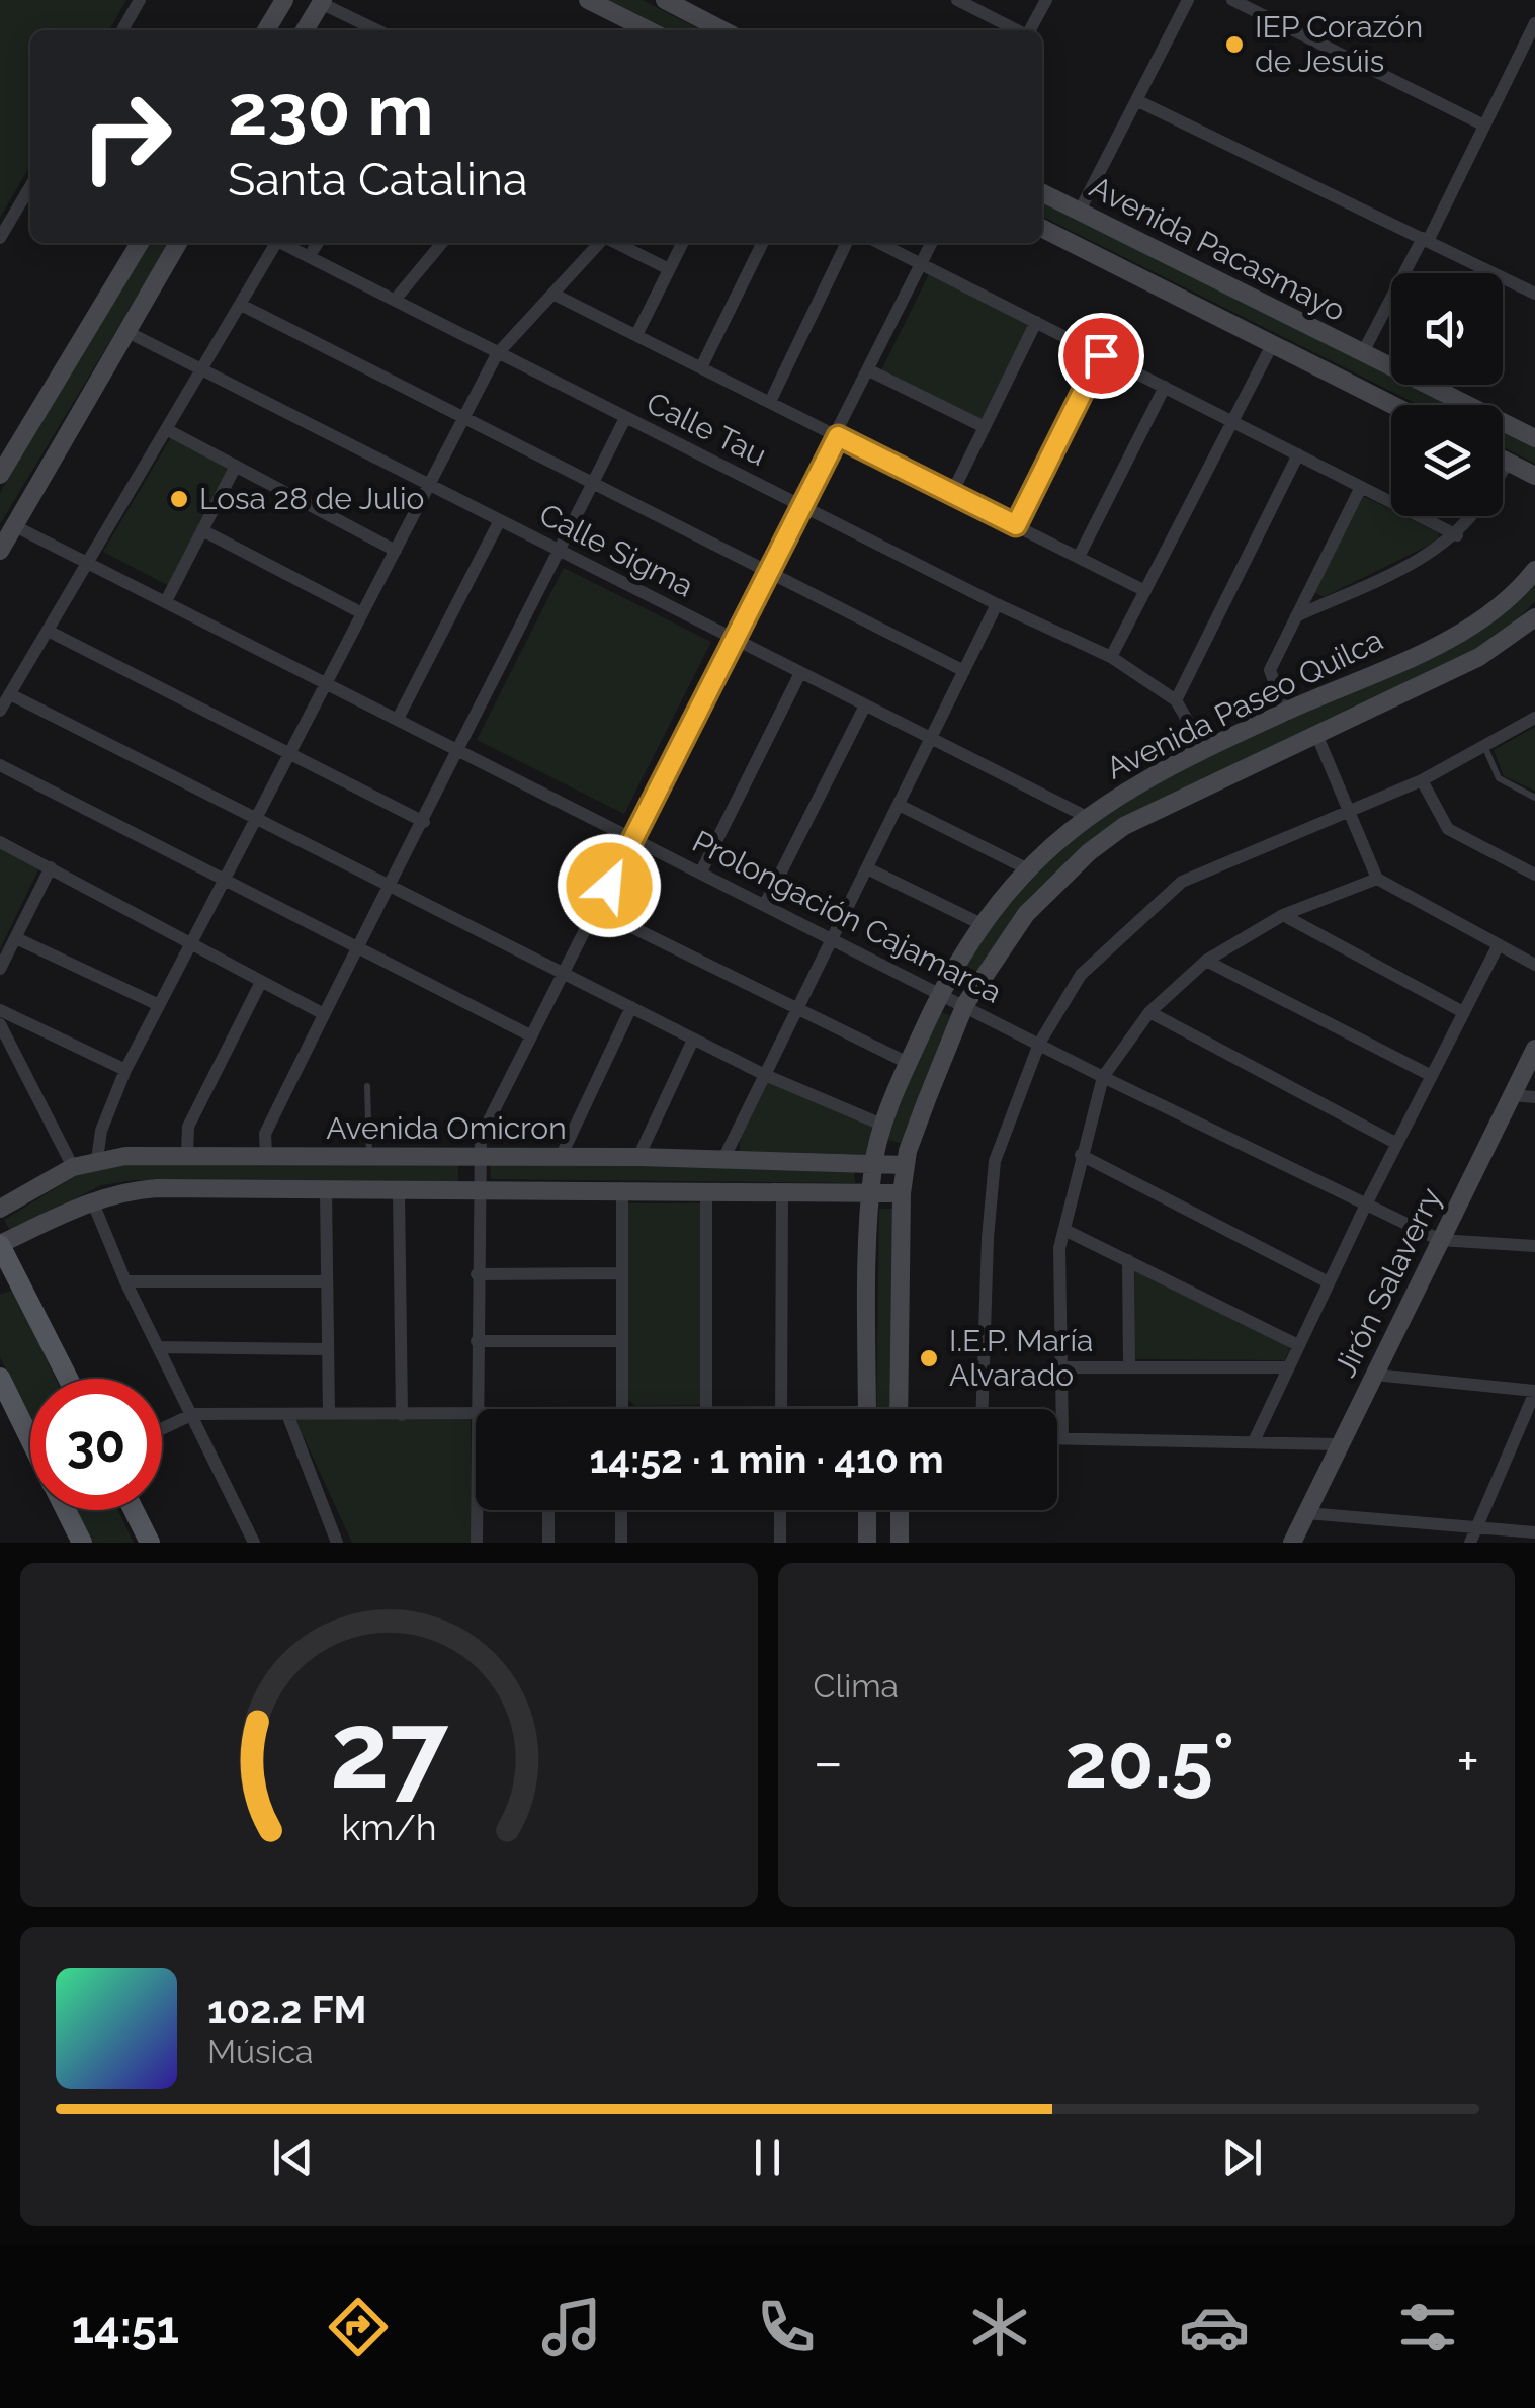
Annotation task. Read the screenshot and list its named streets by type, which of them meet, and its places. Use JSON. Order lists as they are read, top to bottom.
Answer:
{
  "streets": {
    "main road": [
      "Avenida Pacasmayo",
      "Avenida Paseo Quilca",
      "Avenida Omicron",
      "Jirón Salaverry"
    ],
    "street": ["Calle Tau", "Calle Sigma", "Prolongación Cajamarca"]
  },
  "crossings": [
    ["Calle Tau", "Avenida Paseo Quilca"],
    ["Calle Sigma", "Avenida Paseo Quilca"],
    ["Avenida Paseo Quilca", "Prolongación Cajamarca"],
    ["Avenida Paseo Quilca", "Avenida Omicron"],
    ["Prolongación Cajamarca", "Jirón Salaverry"]
  ],
  "places": ["IEP Corazón de Jesúis", "Losa 28 de Julio", "I.E.P. María Alvarado"],
  "page": {
    "turn": ["230 m", "Santa Catalina"],
    "limit": "30",
    "trip": "14:52 · 1 min · 410 m",
    "tile": "Clima",
    "heat": ["−", "20.5°", "+"],
    "song": ["102.2 FM", "Música"],
    "tabs": "14:51",
    "gauge": ["27", "km/h"]
  }
}
